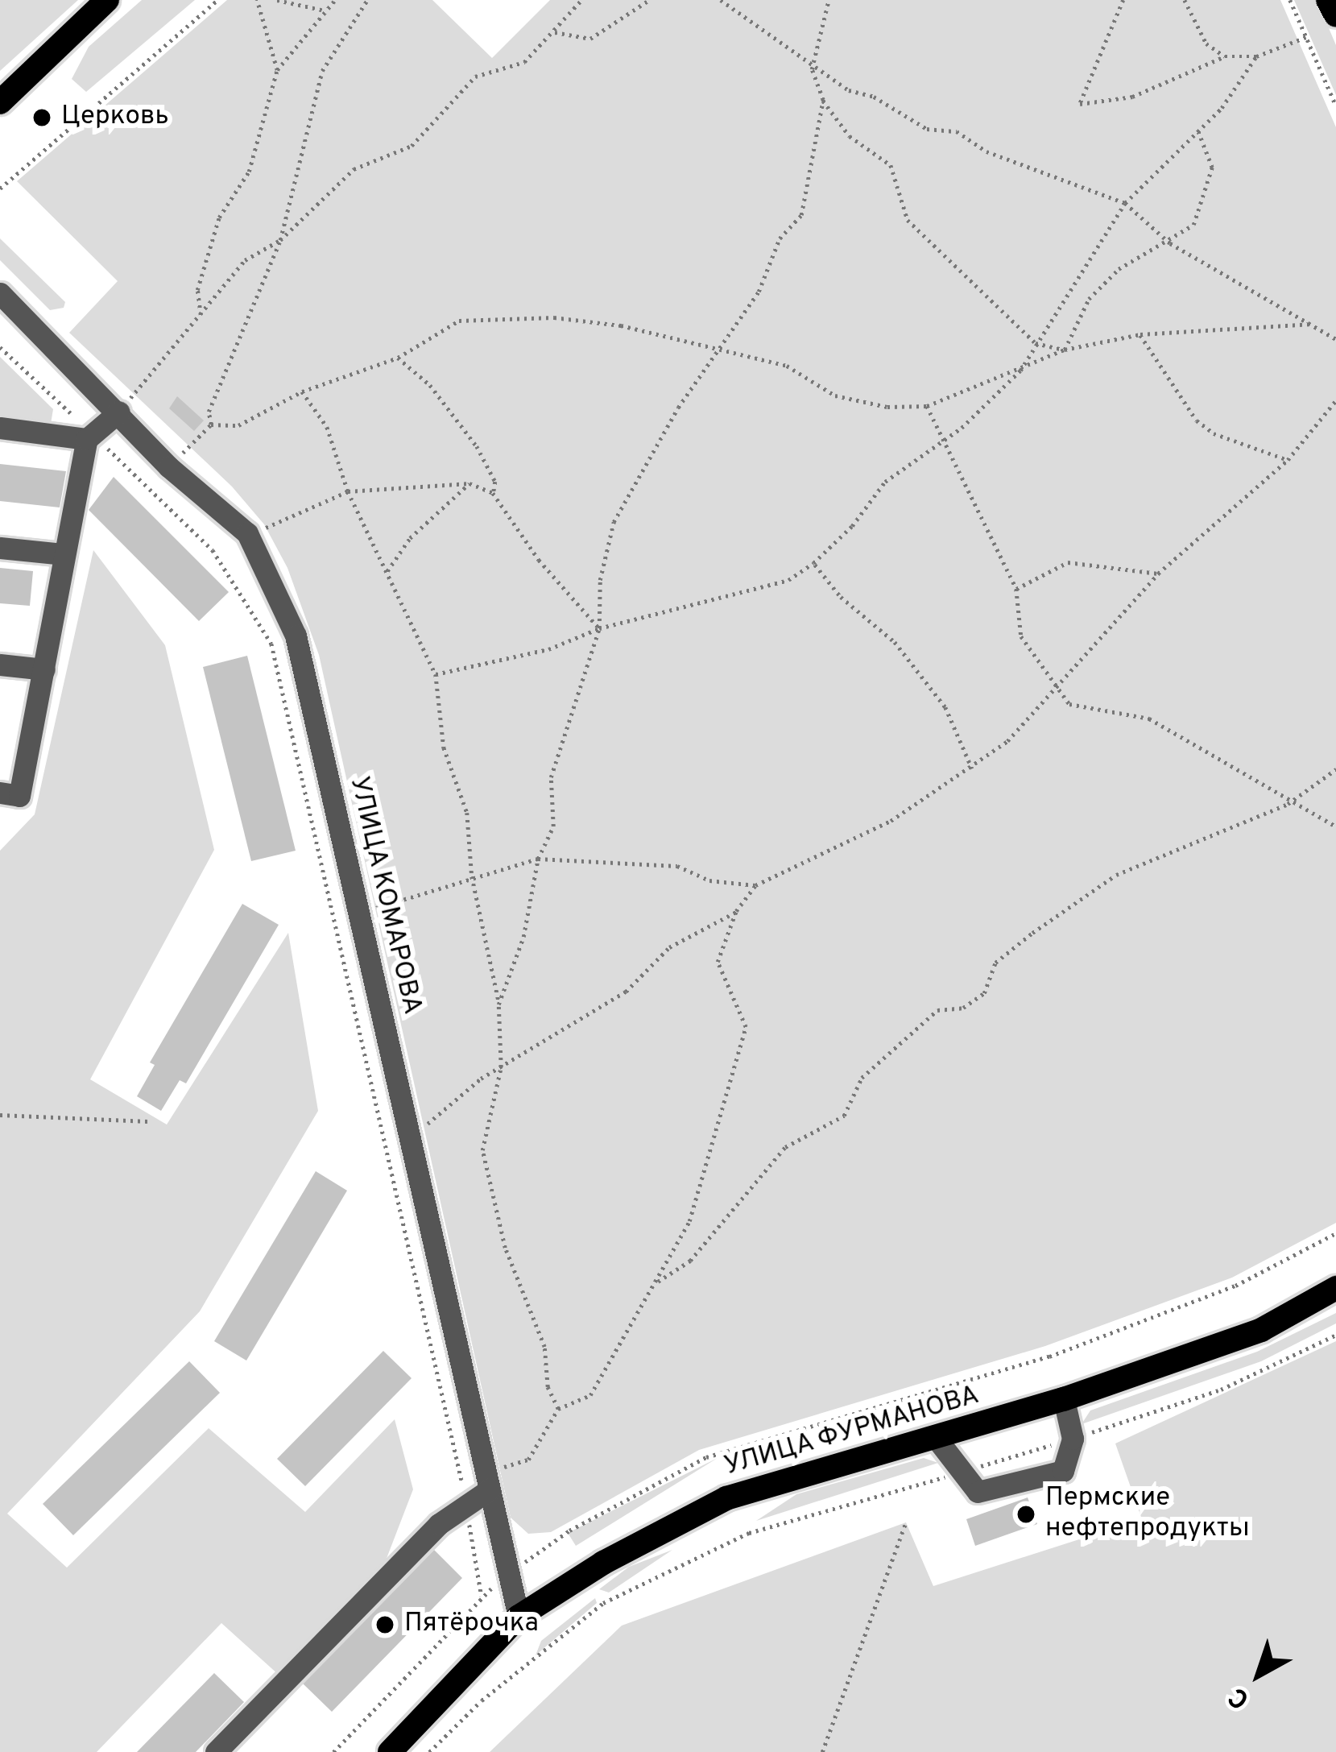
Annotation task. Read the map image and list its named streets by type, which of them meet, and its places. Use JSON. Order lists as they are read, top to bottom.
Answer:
{
  "streets": {
    "main road": ["УЛИЦА ФУРМАНОВА"],
    "street": ["УЛИЦА КОМАРОВА"]
  },
  "crossings": [
    ["УЛИЦА КОМАРОВА", "УЛИЦА ФУРМАНОВА"]
  ],
  "places": ["Церковь", "Пермские нефтепродукты", "Пятёрочка"],
  "north": "bottom left"
}
